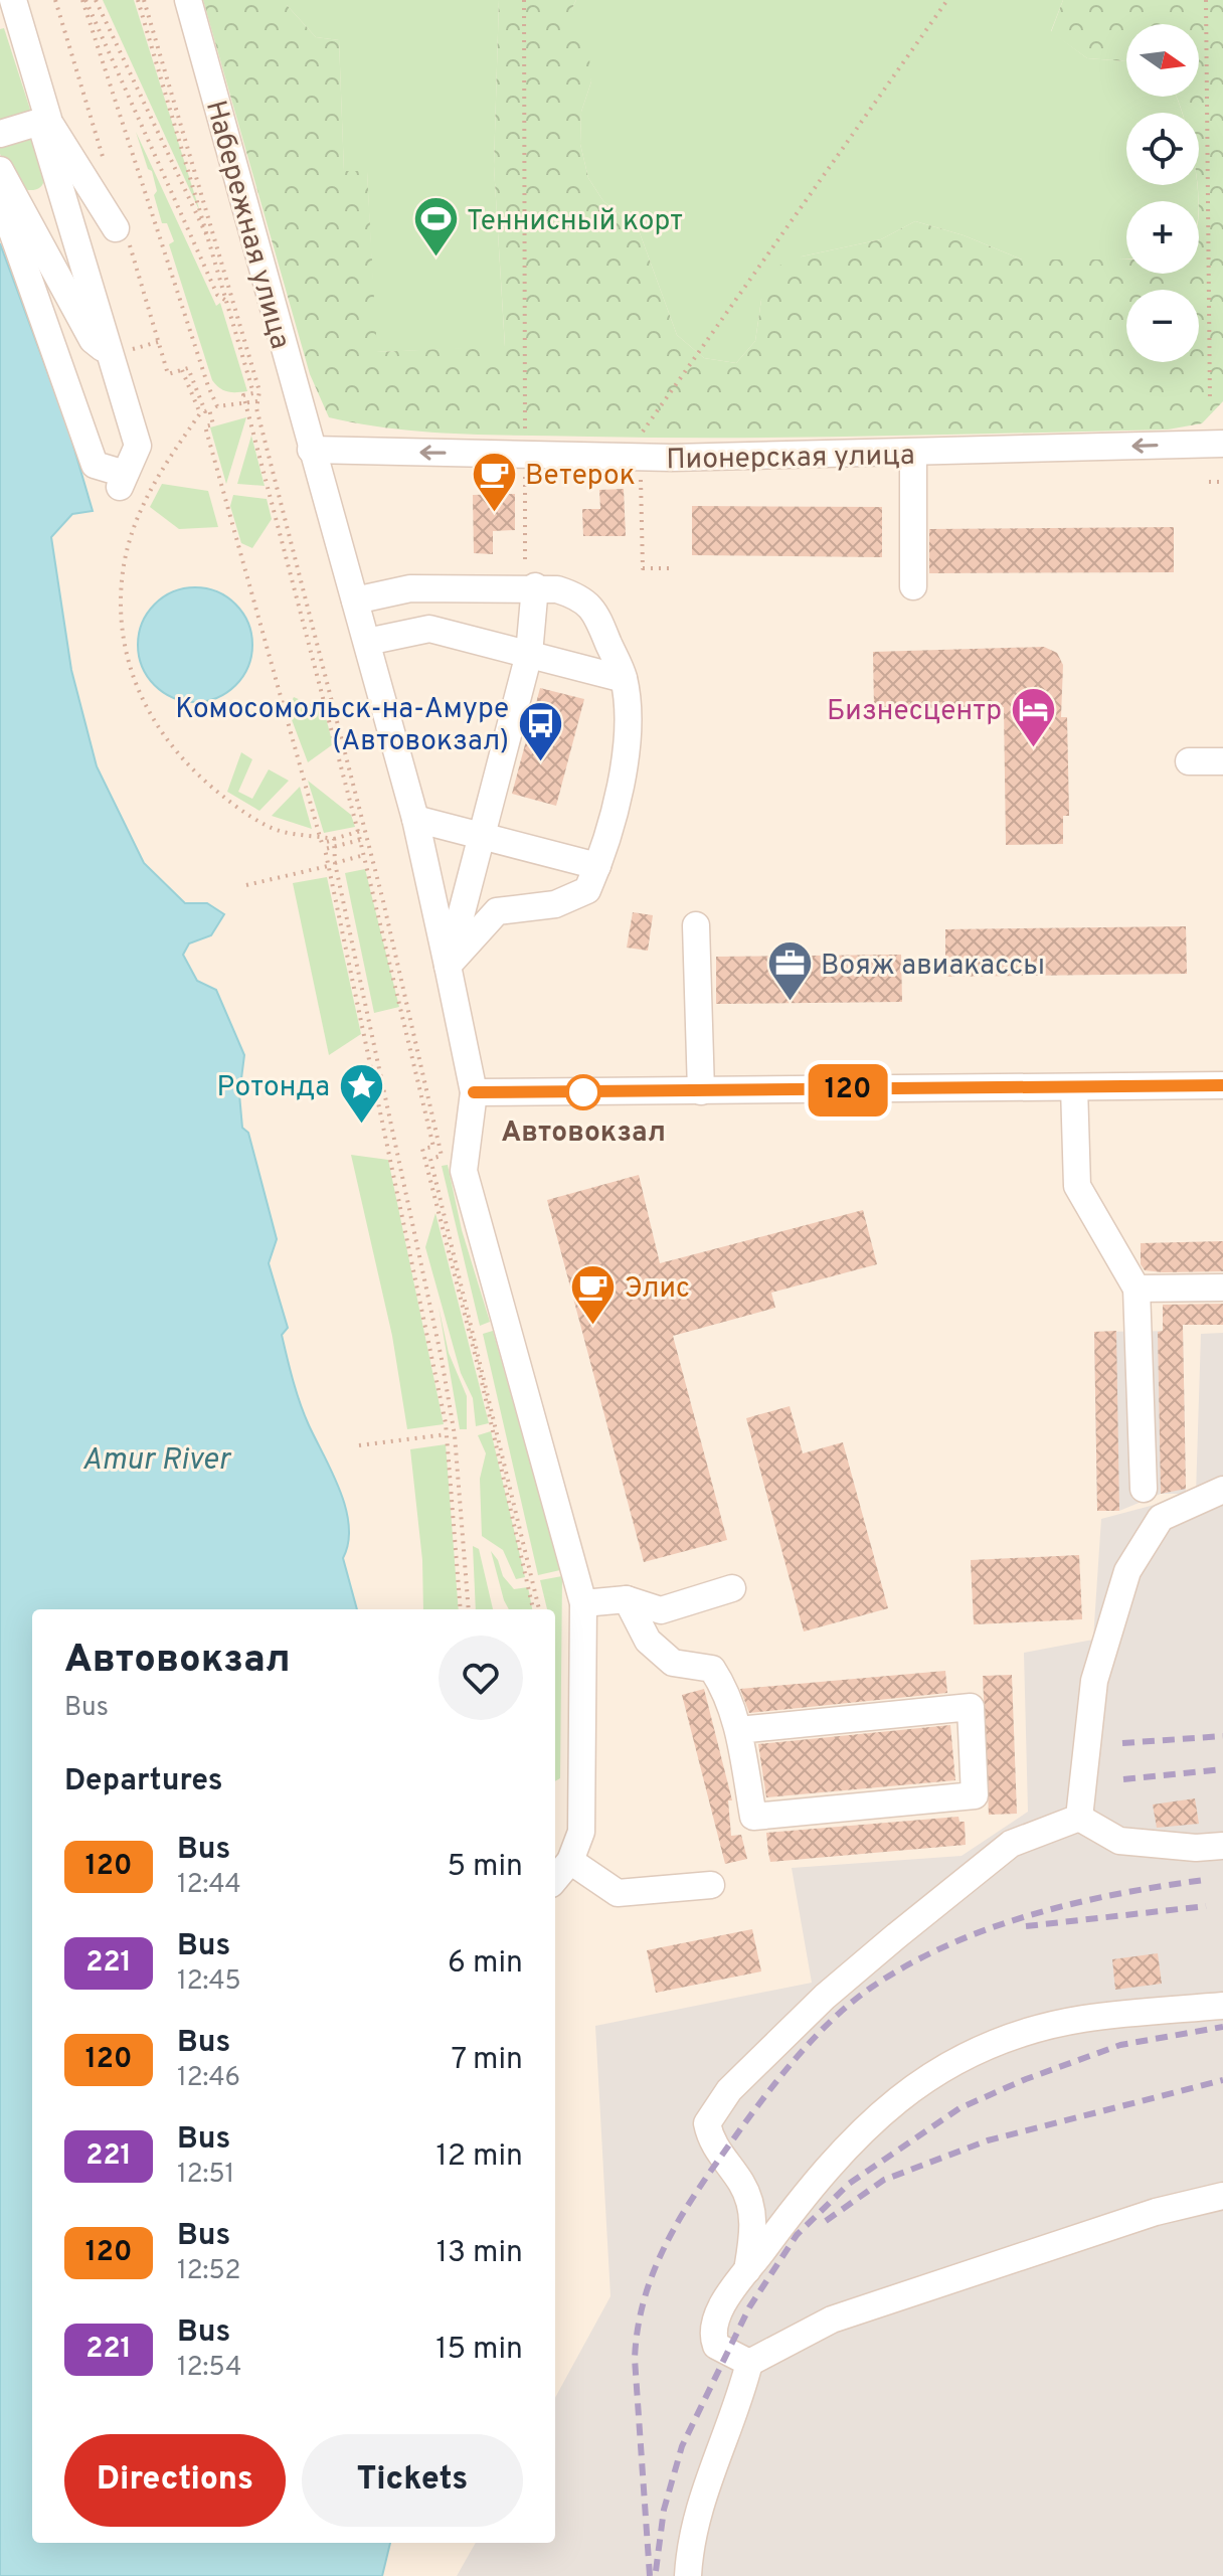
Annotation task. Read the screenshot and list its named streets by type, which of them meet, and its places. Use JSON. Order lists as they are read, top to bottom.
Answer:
{
  "streets": {
    "street": ["Набережная улица", "Пионерская улица"]
  },
  "crossings": [
    ["Набережная улица", "Пионерская улица"]
  ],
  "water": ["Amur River"],
  "places": {
    "sports": ["Теннисный корт"],
    "cafe": ["Ветерок", "Элис"],
    "hotel": ["Бизнесцентр"],
    "bus stop": ["Комосомольск-на-Амуре (Автовокзал)"],
    "office": ["Вояж авиакассы"],
    "other": ["Автовокзал"],
    "place": ["Ротонда"]
  },
  "lines": ["bus line 120"],
  "north": "right",
  "page": {
    "on_map": "120",
    "map_buttons": ["+", "−"],
    "heading": [
      ["Автовокзал", "Bus"],
      "Departures"
    ],
    "list": [
      {
        "mark": "120",
        "name": "Bus",
        "note": "12:44",
        "value": "5 min"
      },
      {
        "mark": "221",
        "name": "Bus",
        "note": "12:45",
        "value": "6 min"
      },
      {
        "mark": "120",
        "name": "Bus",
        "note": "12:46",
        "value": "7 min"
      },
      {
        "mark": "221",
        "name": "Bus",
        "note": "12:51",
        "value": "12 min"
      },
      {
        "mark": "120",
        "name": "Bus",
        "note": "12:52",
        "value": "13 min"
      },
      {
        "mark": "221",
        "name": "Bus",
        "note": "12:54",
        "value": "15 min"
      }
    ],
    "buttons": ["Directions", "Tickets"]
  }
}
